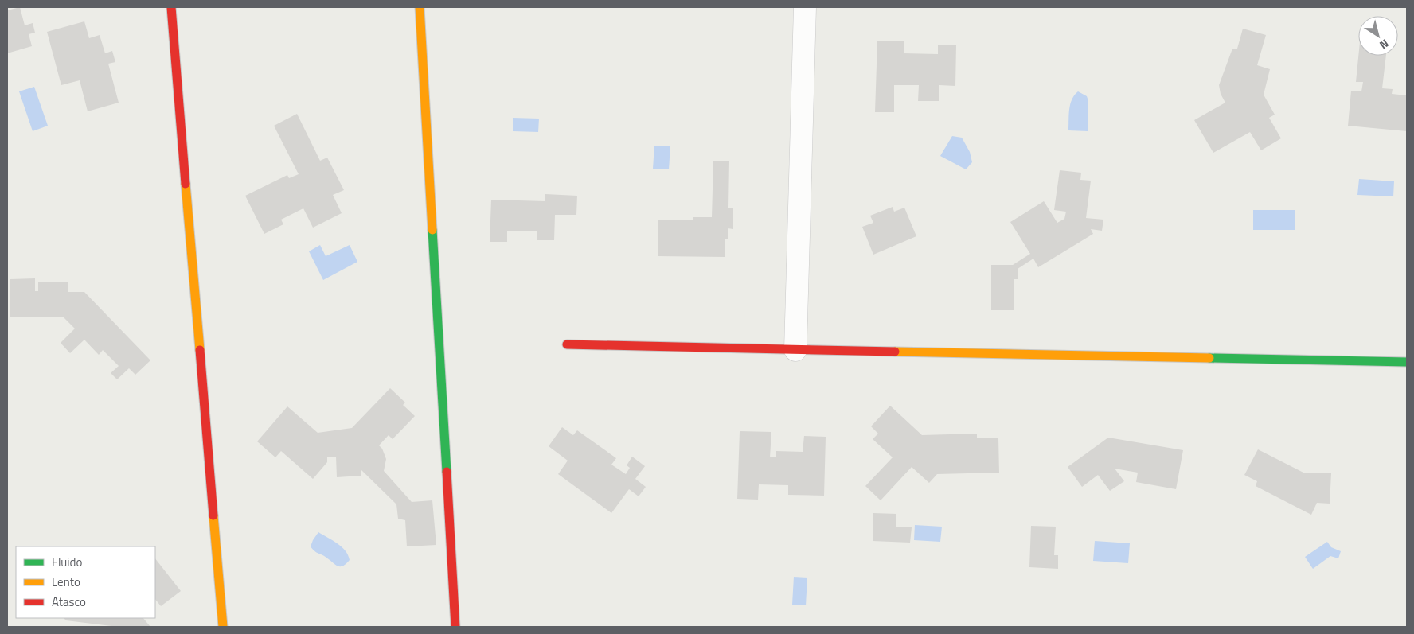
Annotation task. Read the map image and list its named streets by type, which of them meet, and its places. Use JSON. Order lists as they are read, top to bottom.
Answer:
{
  "legend": ["Fluido", "Lento", "Atasco"],
  "north": "bottom right"
}
